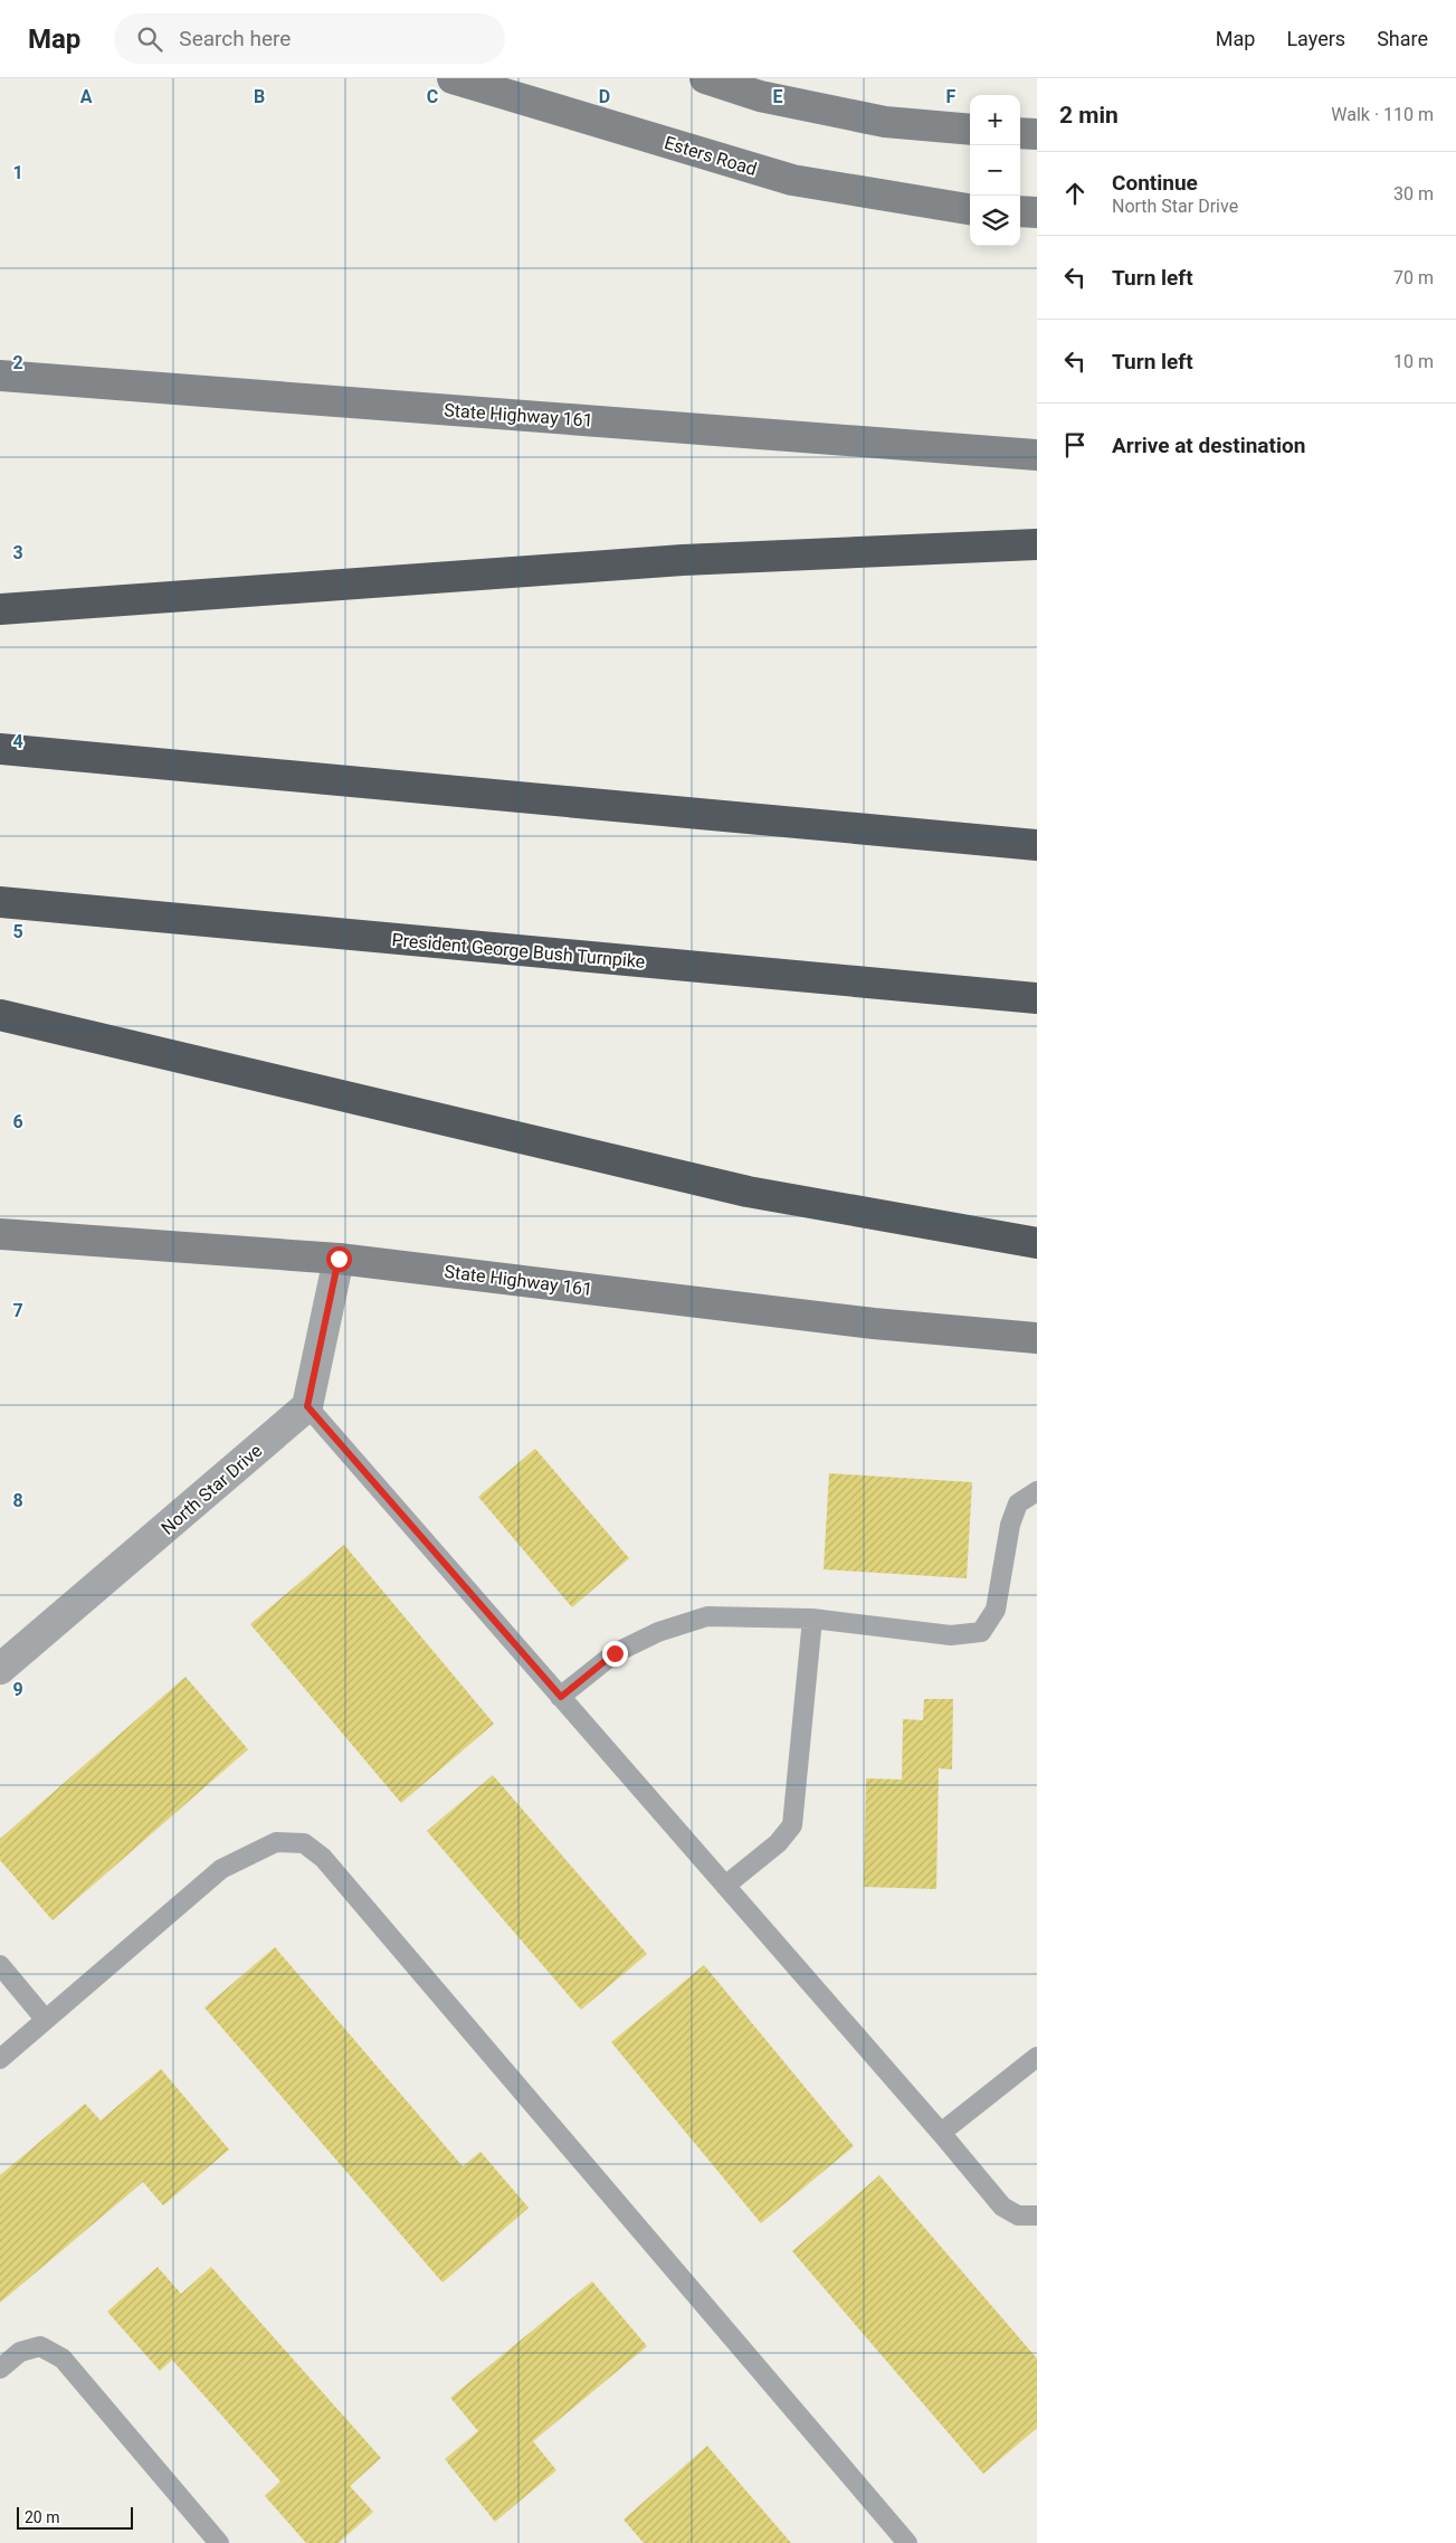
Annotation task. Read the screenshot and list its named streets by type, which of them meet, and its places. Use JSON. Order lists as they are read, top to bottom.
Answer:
{
  "streets": {
    "highway": ["President George Bush Turnpike"],
    "main road": ["Esters Road", "State Highway 161"],
    "street": ["North Star Drive"]
  },
  "scale_bar": "20 m",
  "page": {
    "header": "Map",
    "search": "Search here",
    "nav": ["Map", "Layers", "Share"],
    "heading": ["2 min", "Walk · 110 m"],
    "map_buttons": ["+", "−"],
    "list": [
      ["Continue", "North Star Drive", "30 m"],
      ["Turn left", "70 m"],
      ["Turn left", "10 m"],
      "Arrive at destination"
    ],
    "scale": "20 m"
  },
  "grid": {
    "columns": [
      "A",
      "B",
      "C",
      "D",
      "E",
      "F"
    ],
    "rows": [
      "1",
      "2",
      "3",
      "4",
      "5",
      "6",
      "7",
      "8",
      "9"
    ]
  }
}
